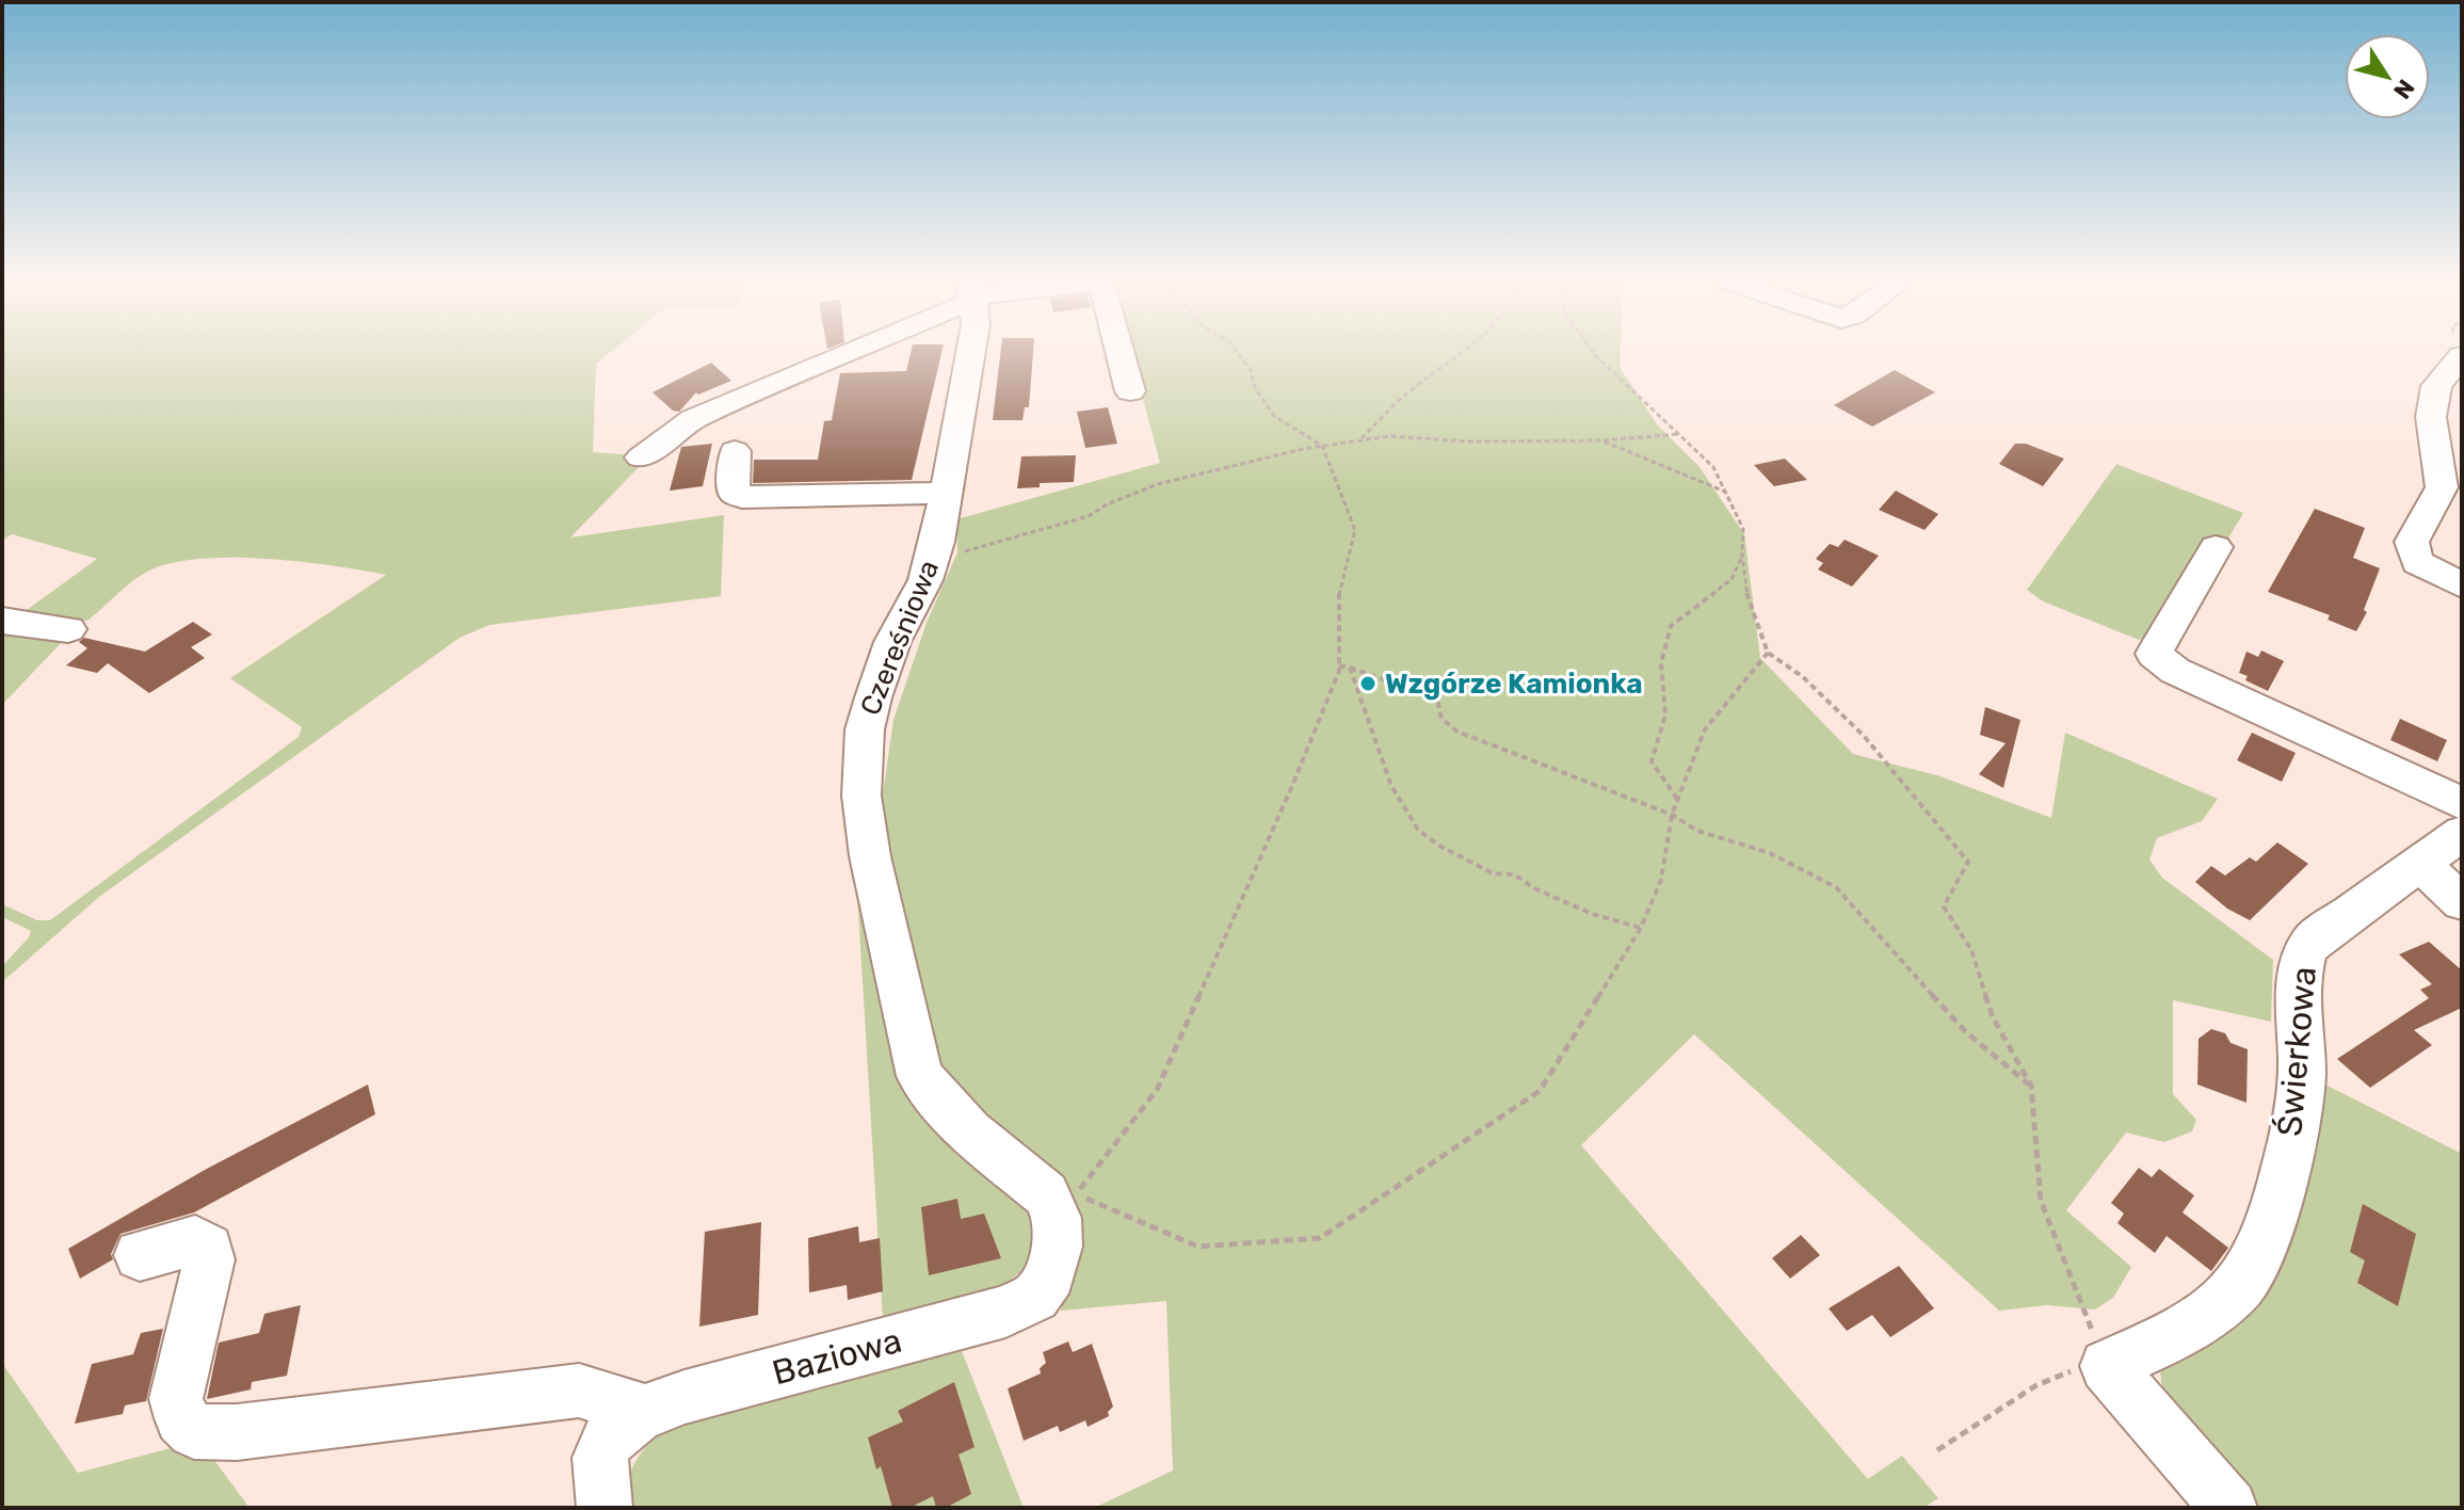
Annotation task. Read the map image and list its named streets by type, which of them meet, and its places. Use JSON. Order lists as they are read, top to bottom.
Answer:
{
  "streets": {
    "street": ["Czereśniowa", "Świerkowa", "Baziowa"]
  },
  "crossings": [
    ["Czereśniowa", "Baziowa"]
  ],
  "places": ["Wzgórze Kamionka"],
  "north": "bottom right"
}
